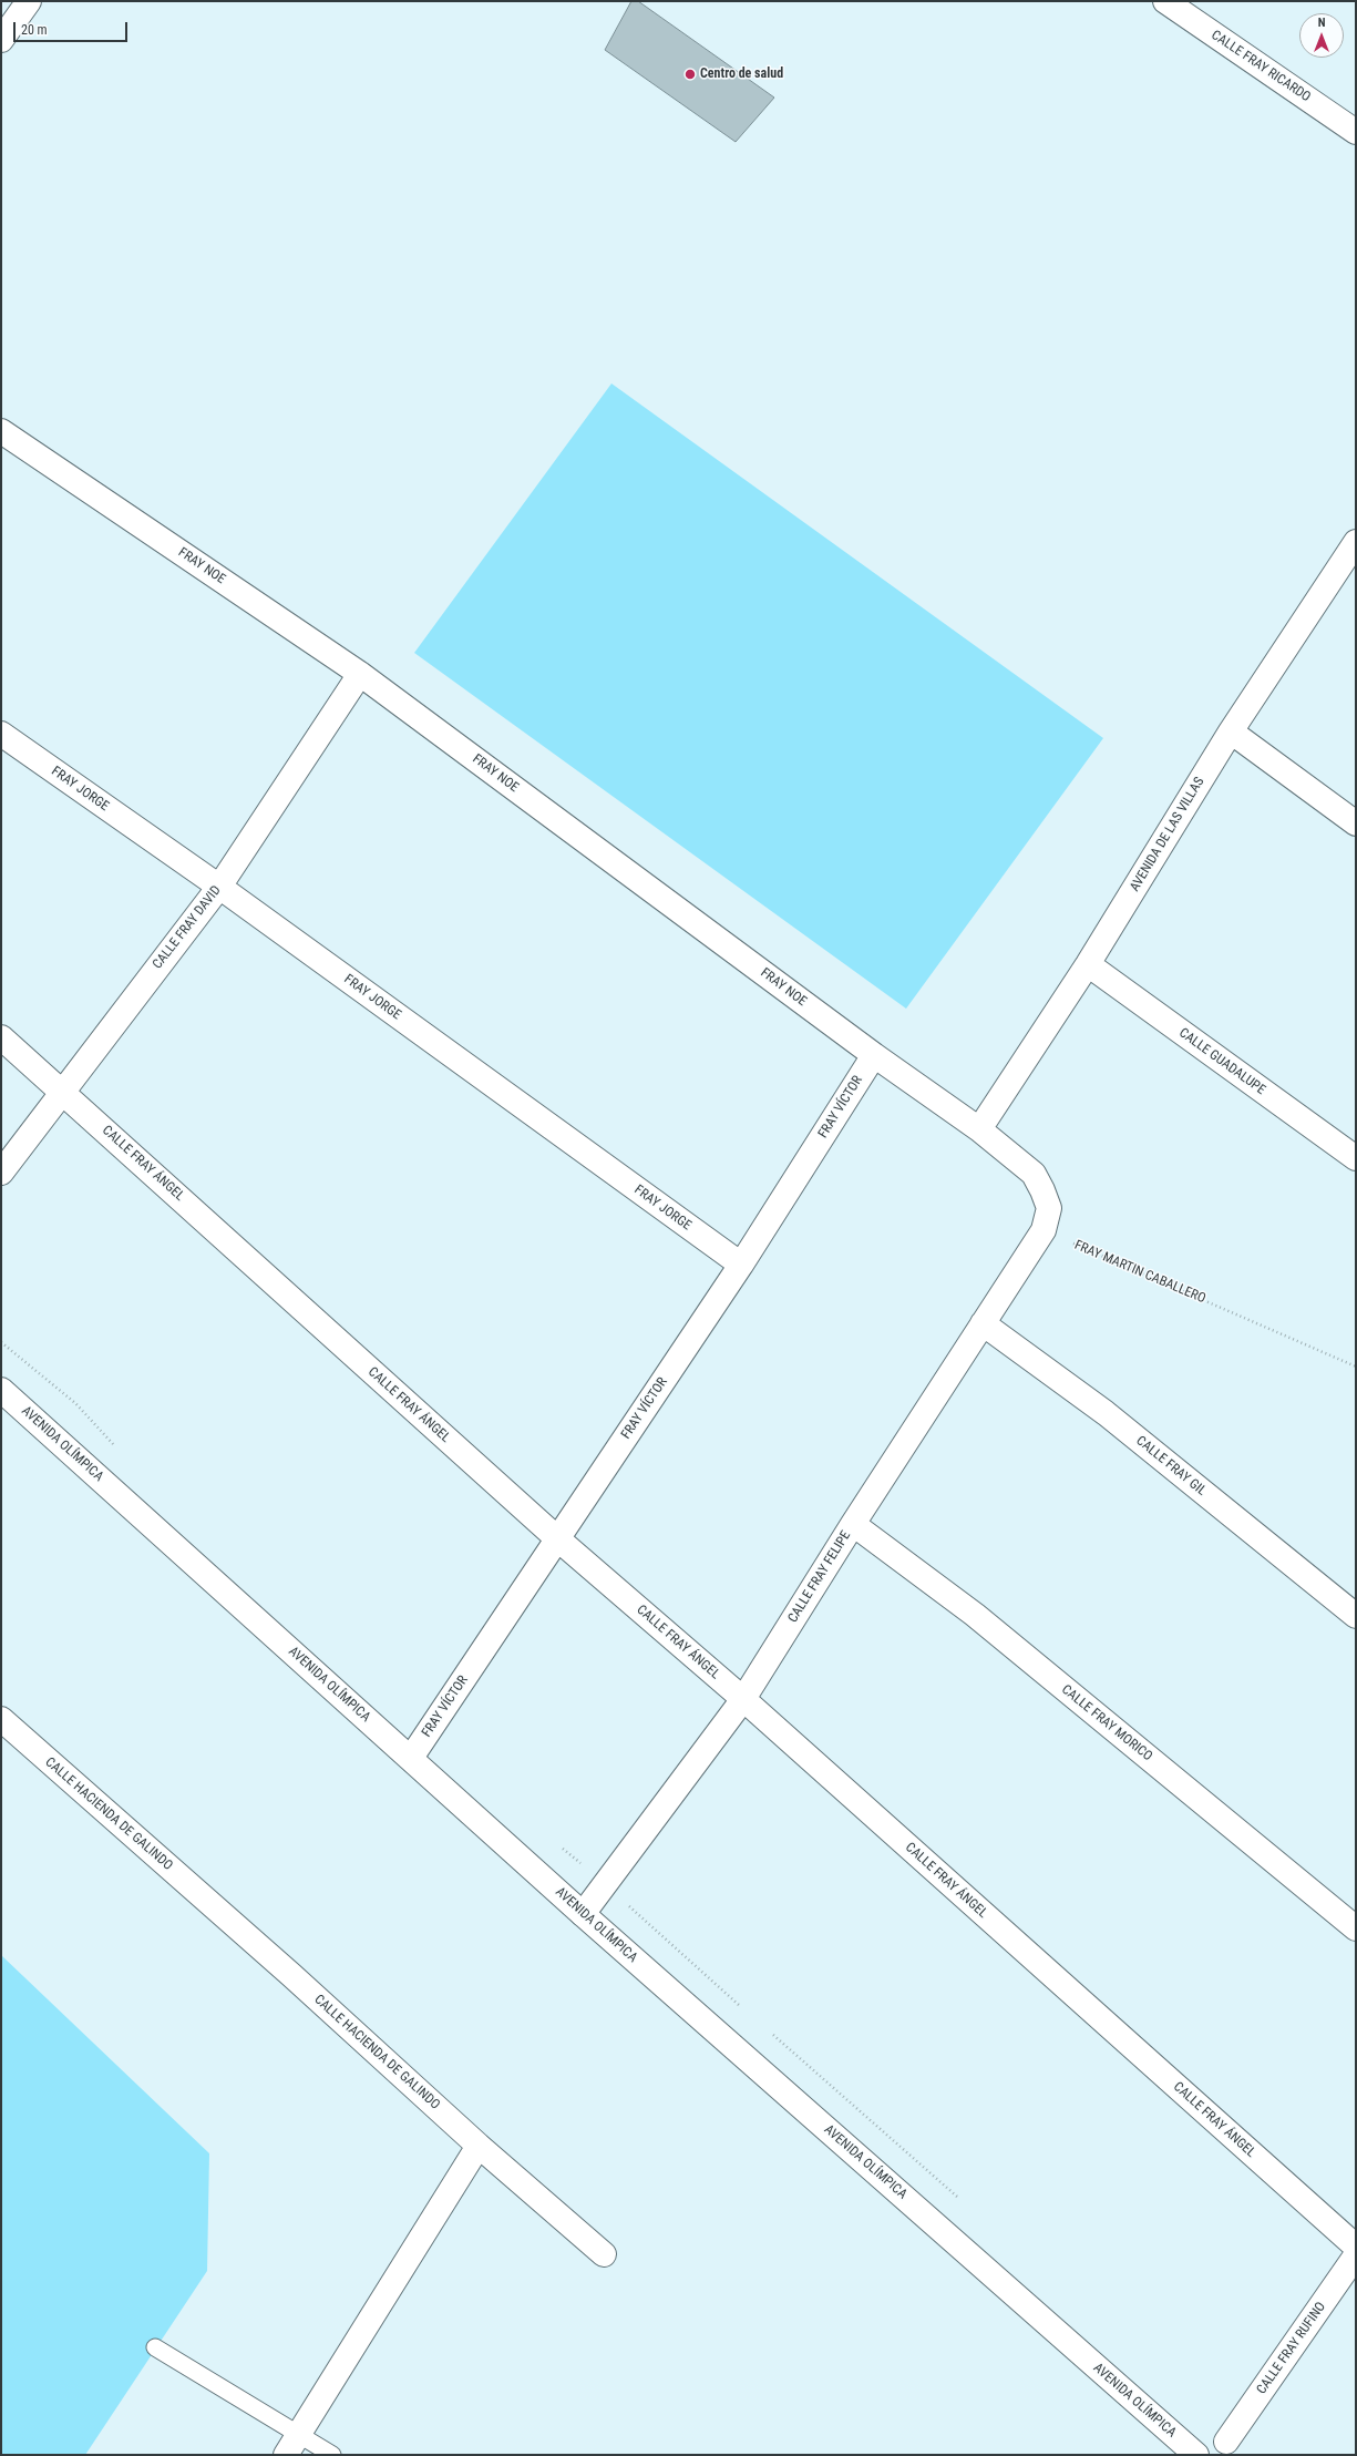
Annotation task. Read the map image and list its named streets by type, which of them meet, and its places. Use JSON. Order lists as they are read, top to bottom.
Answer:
{
  "streets": {
    "street": [
      "CALLE FRAY RICARDO",
      "FRAY NOE",
      "FRAY JORGE",
      "AVENIDA DE LAS VILLAS",
      "CALLE FRAY DAVID",
      "CALLE GUADALUPE",
      "FRAY VÍCTOR",
      "CALLE FRAY ÁNGEL",
      "AVENIDA OLÍMPICA",
      "CALLE FRAY GIL",
      "CALLE FRAY FELIPE",
      "CALLE FRAY MORICO",
      "CALLE HACIENDA DE GALINDO",
      "CALLE FRAY RUFINO"
    ],
    "path": ["FRAY MARTIN CABALLERO"]
  },
  "crossings": [
    ["FRAY NOE", "AVENIDA DE LAS VILLAS"],
    ["FRAY NOE", "CALLE FRAY DAVID"],
    ["FRAY NOE", "FRAY VÍCTOR"],
    ["FRAY JORGE", "CALLE FRAY DAVID"],
    ["FRAY JORGE", "FRAY VÍCTOR"],
    ["AVENIDA DE LAS VILLAS", "CALLE GUADALUPE"],
    ["CALLE FRAY DAVID", "CALLE FRAY ÁNGEL"],
    ["FRAY VÍCTOR", "CALLE FRAY ÁNGEL"],
    ["FRAY VÍCTOR", "AVENIDA OLÍMPICA"],
    ["CALLE FRAY ÁNGEL", "CALLE FRAY FELIPE"],
    ["FRAY MARTIN CABALLERO", "CALLE FRAY FELIPE"],
    ["AVENIDA OLÍMPICA", "CALLE FRAY FELIPE"],
    ["CALLE FRAY GIL", "CALLE FRAY FELIPE"],
    ["CALLE FRAY FELIPE", "CALLE FRAY MORICO"]
  ],
  "places": ["Centro de salud"],
  "scale_bar": "20 m",
  "north": "top"
}
